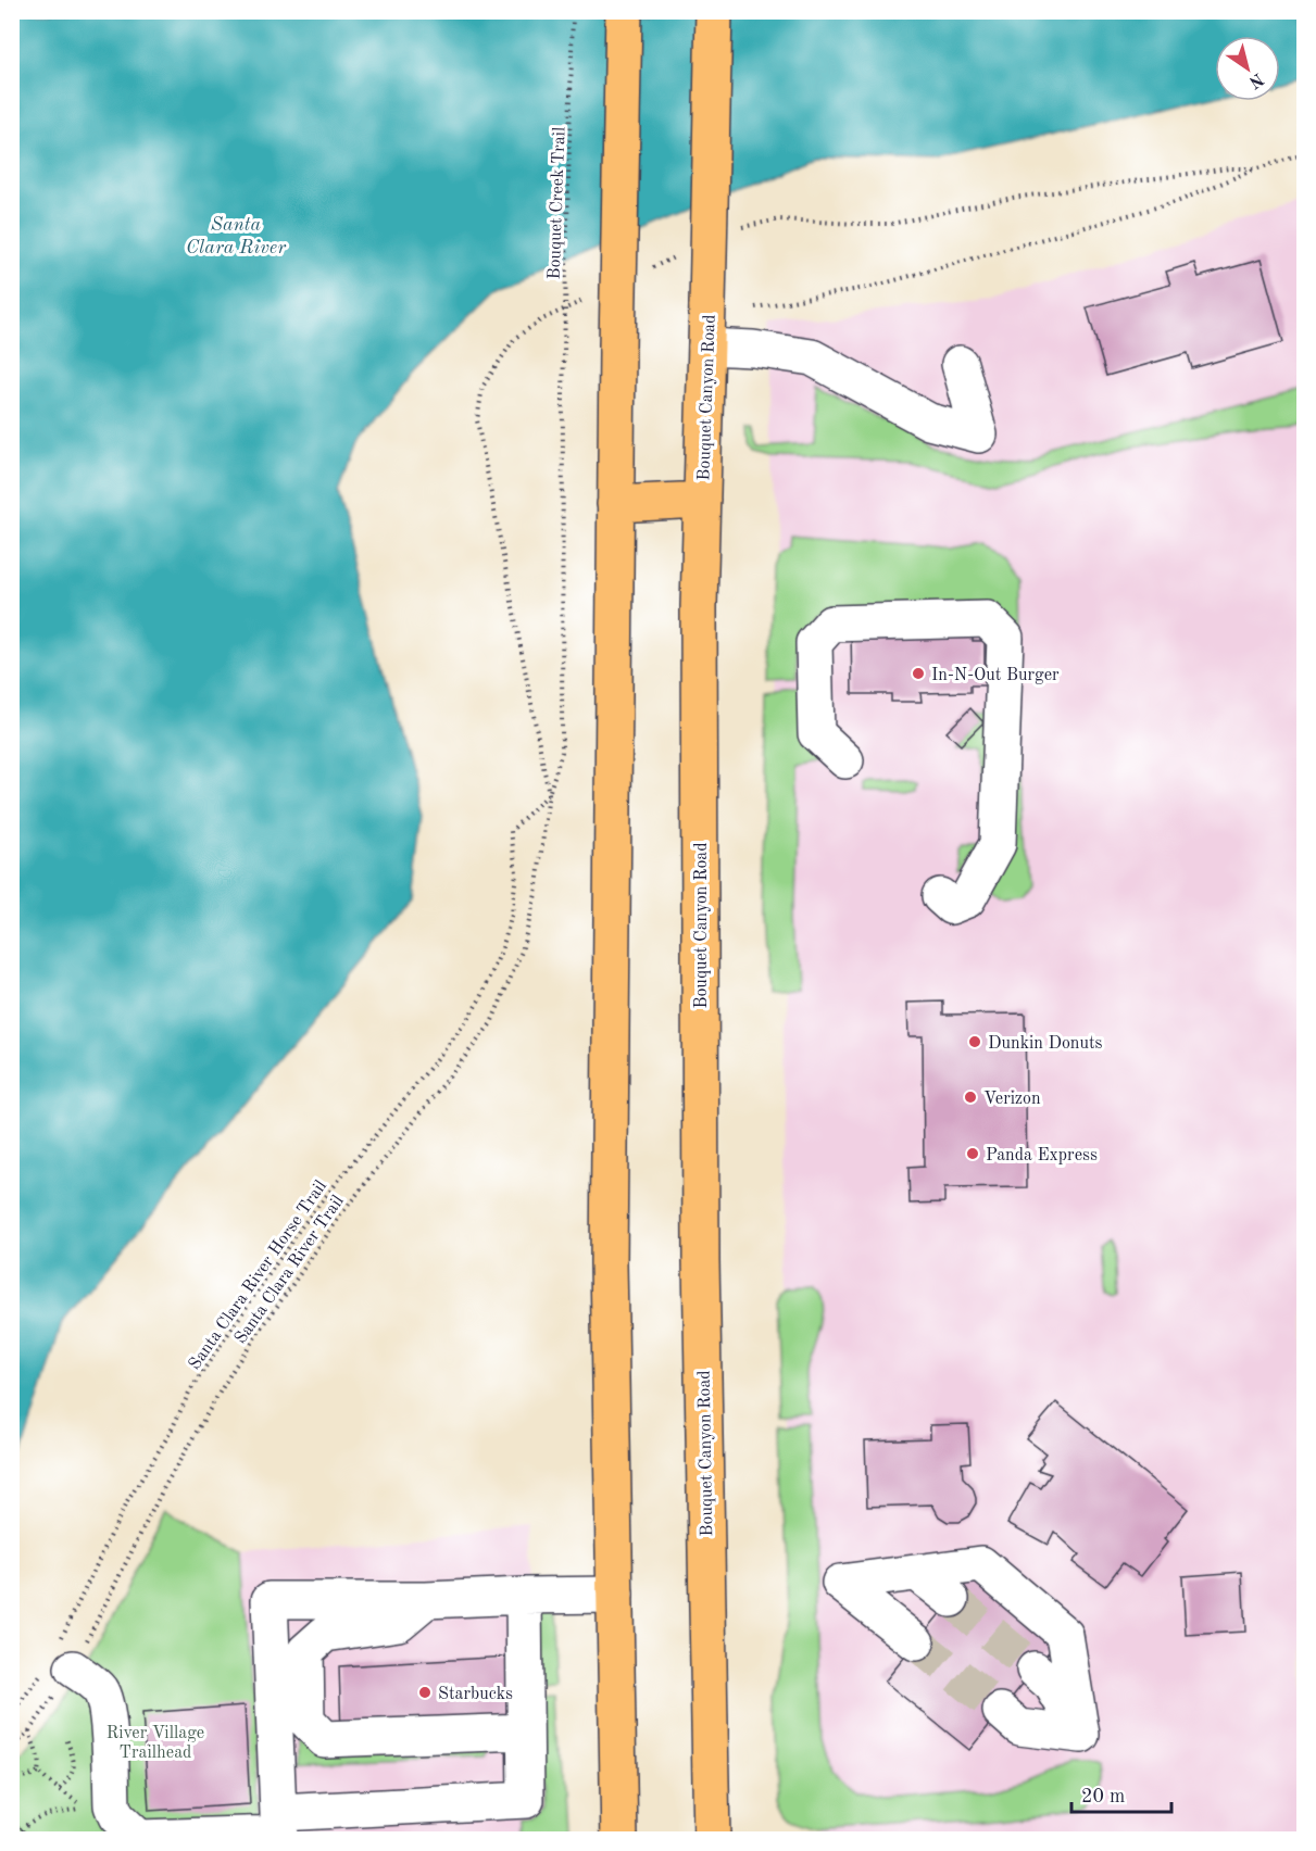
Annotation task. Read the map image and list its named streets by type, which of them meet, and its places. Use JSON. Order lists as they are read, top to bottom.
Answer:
{
  "streets": {
    "main road": ["Bouquet Canyon Road"],
    "path": ["Bouquet Creek Trail", "Santa Clara River Trail", "Santa Clara River Horse Trail"]
  },
  "crossings": [
    ["Bouquet Creek Trail", "Santa Clara River Trail"],
    ["Bouquet Creek Trail", "Santa Clara River Horse Trail"],
    ["Santa Clara River Trail", "Santa Clara River Horse Trail"]
  ],
  "water": ["Santa Clara River"],
  "parks": ["River Village Trailhead"],
  "places": [
    "In-N-Out Burger",
    "Dunkin Donuts",
    "Verizon",
    "Panda Express",
    "Starbucks"
  ],
  "scale_bar": "20 m",
  "north": "bottom right"
}
